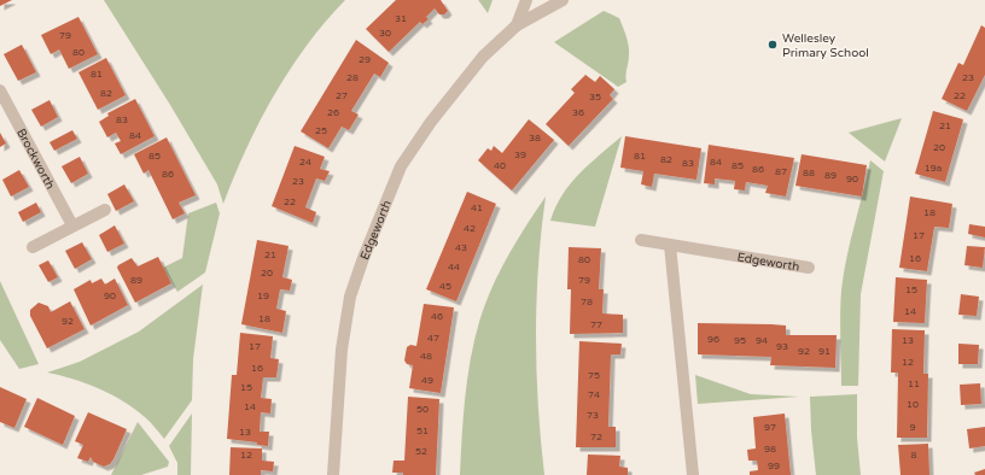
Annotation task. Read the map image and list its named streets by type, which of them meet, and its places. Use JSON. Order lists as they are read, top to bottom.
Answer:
{
  "streets": {
    "street": ["Brockworth", "Edgeworth"]
  },
  "places": ["Wellesley Primary School"],
  "house_numbers": [
    "31",
    "30",
    "79",
    "80",
    "29",
    "81",
    "28",
    "23",
    "82",
    "27",
    "22",
    "35",
    "26",
    "36",
    "83",
    "21",
    "25",
    "84",
    "38",
    "20",
    "39",
    "85",
    "81",
    "82",
    "24",
    "84",
    "83",
    "40",
    "85",
    "19a",
    "86",
    "87",
    "88",
    "86",
    "89",
    "90",
    "23",
    "22",
    "41",
    "18",
    "42",
    "17",
    "43",
    "21",
    "16",
    "80",
    "44",
    "20",
    "89",
    "79",
    "45",
    "15",
    "90",
    "19",
    "78",
    "14",
    "46",
    "18",
    "92",
    "77",
    "47",
    "96",
    "95",
    "94",
    "13",
    "17",
    "93",
    "92",
    "91",
    "48",
    "12",
    "16",
    "75",
    "49",
    "11",
    "15",
    "74",
    "10",
    "14",
    "50",
    "73",
    "97",
    "9",
    "51",
    "13",
    "72",
    "98",
    "52",
    "12",
    "8",
    "99"
  ]
}
